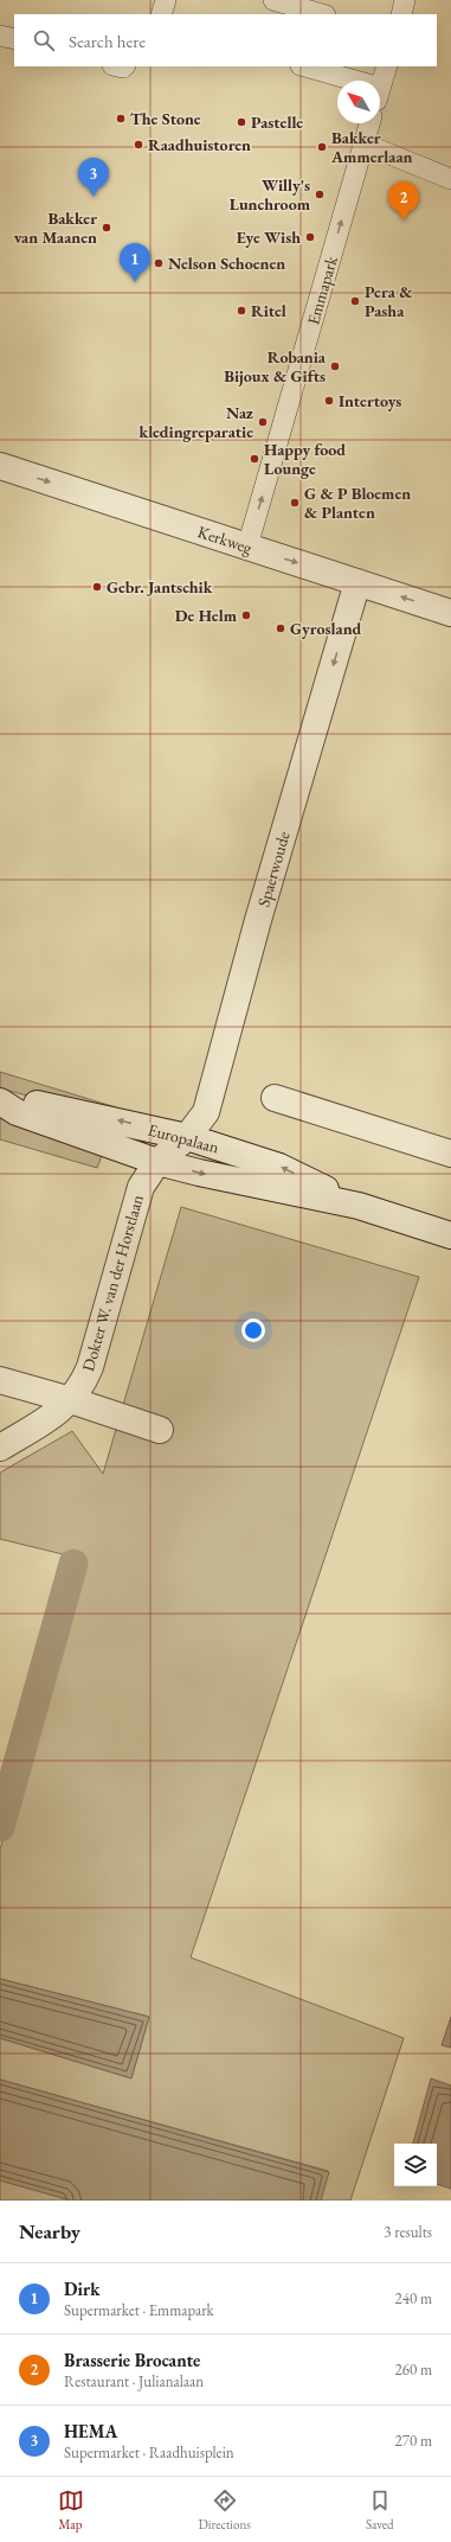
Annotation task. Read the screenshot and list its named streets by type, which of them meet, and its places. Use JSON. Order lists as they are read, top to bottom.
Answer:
{
  "streets": {
    "street": [
      "Emmapark",
      "Kerkweg",
      "Spaerwoude",
      "Europalaan",
      "Dokter W. van der Horstlaan"
    ]
  },
  "crossings": [
    ["Emmapark", "Kerkweg"],
    ["Kerkweg", "Spaerwoude"],
    ["Spaerwoude", "Europalaan"],
    ["Spaerwoude", "Dokter W. van der Horstlaan"],
    ["Europalaan", "Dokter W. van der Horstlaan"]
  ],
  "one_way": ["Emmapark", "Spaerwoude"],
  "places": [
    "The Stone",
    "Pastelle",
    "Raadhuistoren",
    "Bakker Ammerlaan",
    "Willy's Lunchroom",
    "Bakker van Maanen",
    "Eye Wish",
    "Nelson Schoenen",
    "Pera & Pasha",
    "Ritel",
    "Robania Bijoux & Gifts",
    "Intertoys",
    "Naz kledingreparatie",
    "Happy food Lounge",
    "G & P Bloemen & Planten",
    "Gebr. Jantschik",
    "De Helm",
    "Gyrosland"
  ],
  "north": "top left",
  "page": {
    "search": "Search here",
    "pins": ["3", "2", "1"],
    "heading": ["Nearby", "3 results"],
    "list": [
      {
        "mark": "1",
        "name": "Dirk",
        "note": "Supermarket · Emmapark",
        "value": "240 m"
      },
      {
        "mark": "2",
        "name": "Brasserie Brocante",
        "note": "Restaurant · Julianalaan",
        "value": "260 m"
      },
      {
        "mark": "3",
        "name": "HEMA",
        "note": "Supermarket · Raadhuisplein",
        "value": "270 m"
      }
    ],
    "nav": ["Map", "Directions", "Saved"]
  }
}
